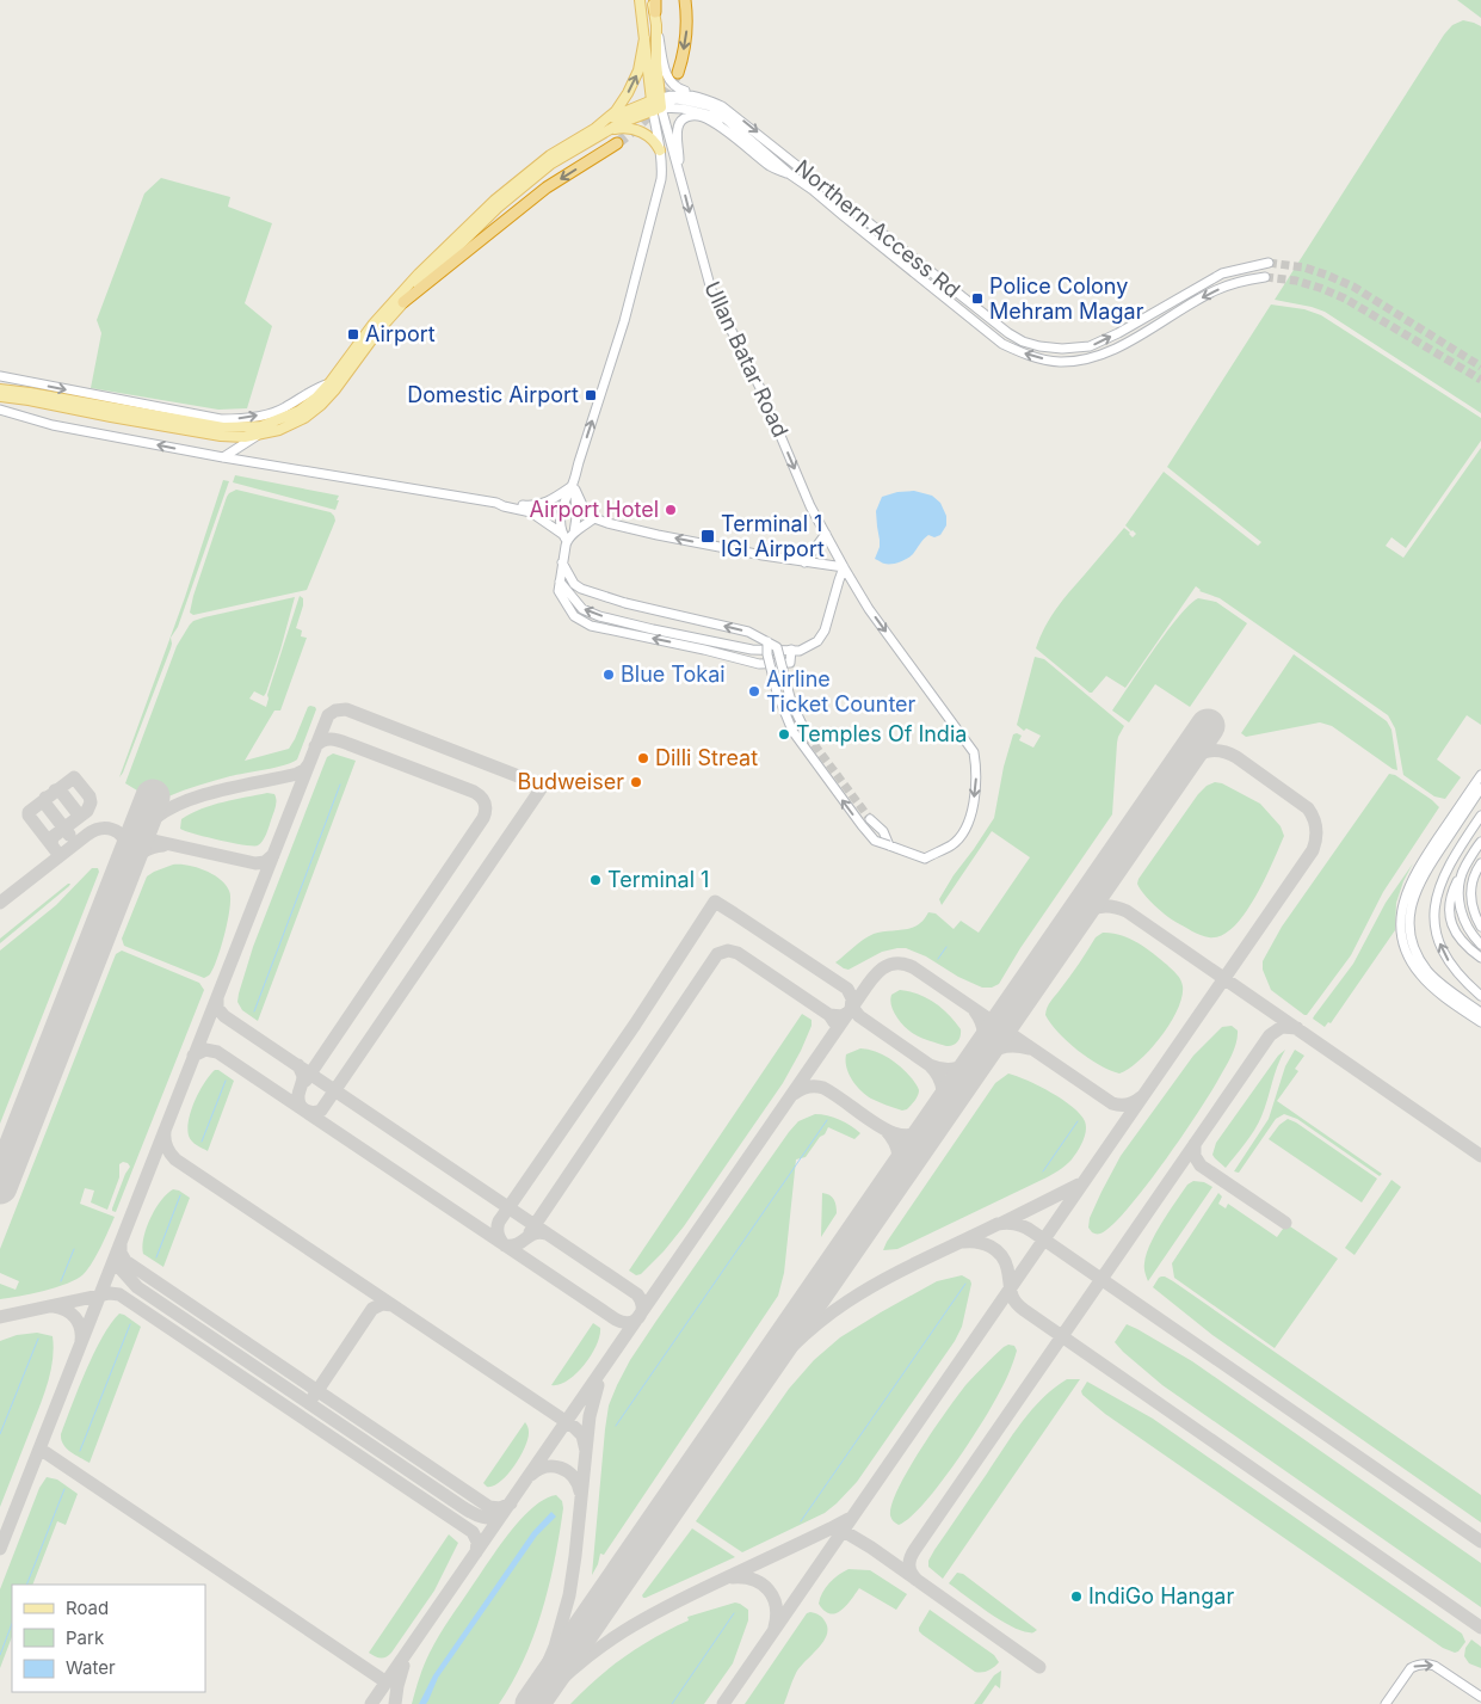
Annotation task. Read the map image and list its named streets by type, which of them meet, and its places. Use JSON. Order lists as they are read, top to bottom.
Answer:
{
  "streets": {
    "street": ["Northern Access Rd", "Ullan Batar Road"]
  },
  "crossings": [
    ["Northern Access Rd", "Ullan Batar Road"]
  ],
  "places": {
    "transit": [
      "Police Colony Mehram Magar",
      "Airport",
      "Domestic Airport",
      "Terminal 1 IGI Airport"
    ],
    "other": [
      "Airport Hotel",
      "Blue Tokai",
      "Airline Ticket Counter",
      "Temples Of India",
      "Dilli Streat",
      "Budweiser",
      "Terminal 1",
      "IndiGo Hangar"
    ]
  },
  "legend": ["Road", "Park", "Water"]
}
